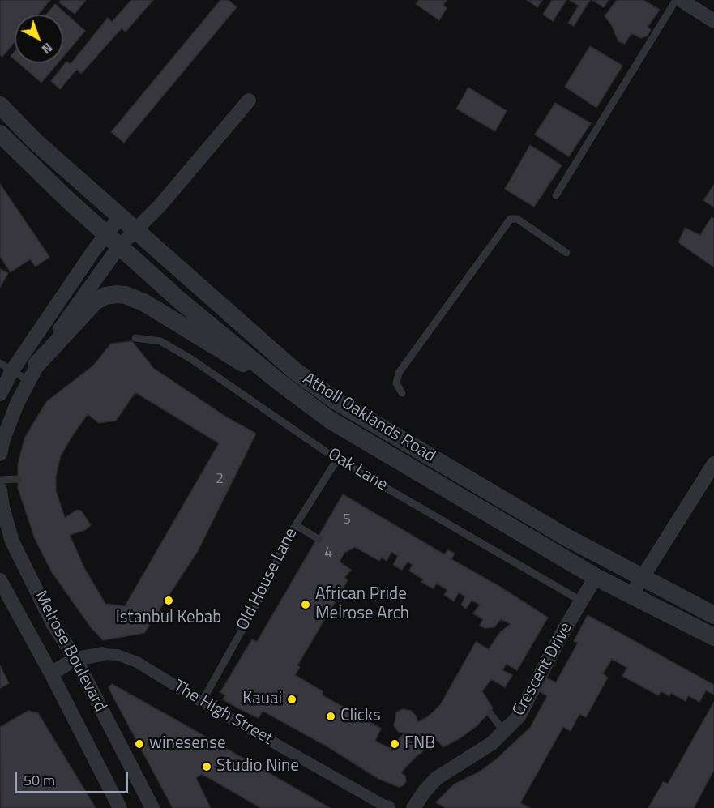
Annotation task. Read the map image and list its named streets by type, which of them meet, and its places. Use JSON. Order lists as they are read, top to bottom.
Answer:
{
  "streets": {
    "street": [
      "Atholl Oaklands Road",
      "Melrose Boulevard",
      "Crescent Drive",
      "The High Street"
    ],
    "lane": ["Oak Lane", "Old House Lane"]
  },
  "crossings": [
    ["Atholl Oaklands Road", "Crescent Drive"],
    ["Oak Lane", "Old House Lane"],
    ["Oak Lane", "Crescent Drive"],
    ["Old House Lane", "The High Street"],
    ["Melrose Boulevard", "The High Street"]
  ],
  "places": [
    "Istanbul Kebab",
    "African Pride Melrose Arch",
    "Kauai",
    "Clicks",
    "winesense",
    "FNB",
    "Studio Nine"
  ],
  "house_numbers": ["2", "5", "4"],
  "scale_bar": "50 m",
  "north": "bottom right"
}
